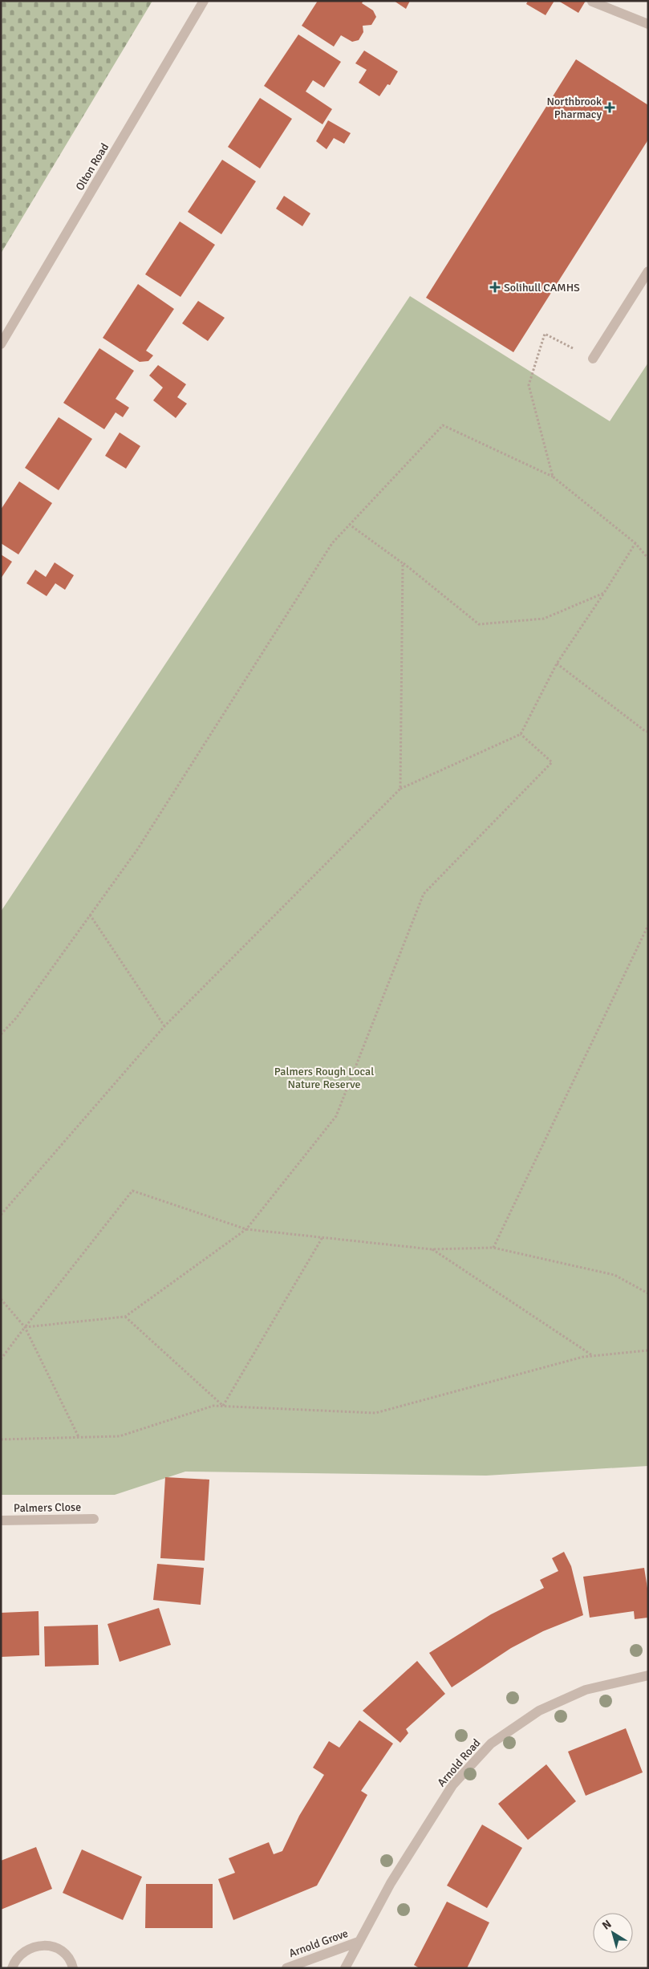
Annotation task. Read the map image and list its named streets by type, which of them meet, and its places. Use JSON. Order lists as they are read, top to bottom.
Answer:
{
  "streets": {
    "street": [
      "Olton Road",
      "Palmers Close",
      "Arnold Road",
      "Arnold Grove"
    ]
  },
  "crossings": [
    ["Arnold Road", "Arnold Grove"]
  ],
  "parks": ["Palmers Rough Local Nature Reserve"],
  "places": {
    "health": ["Northbrook Pharmacy", "Solihull CAMHS"]
  },
  "north": "top left"
}
